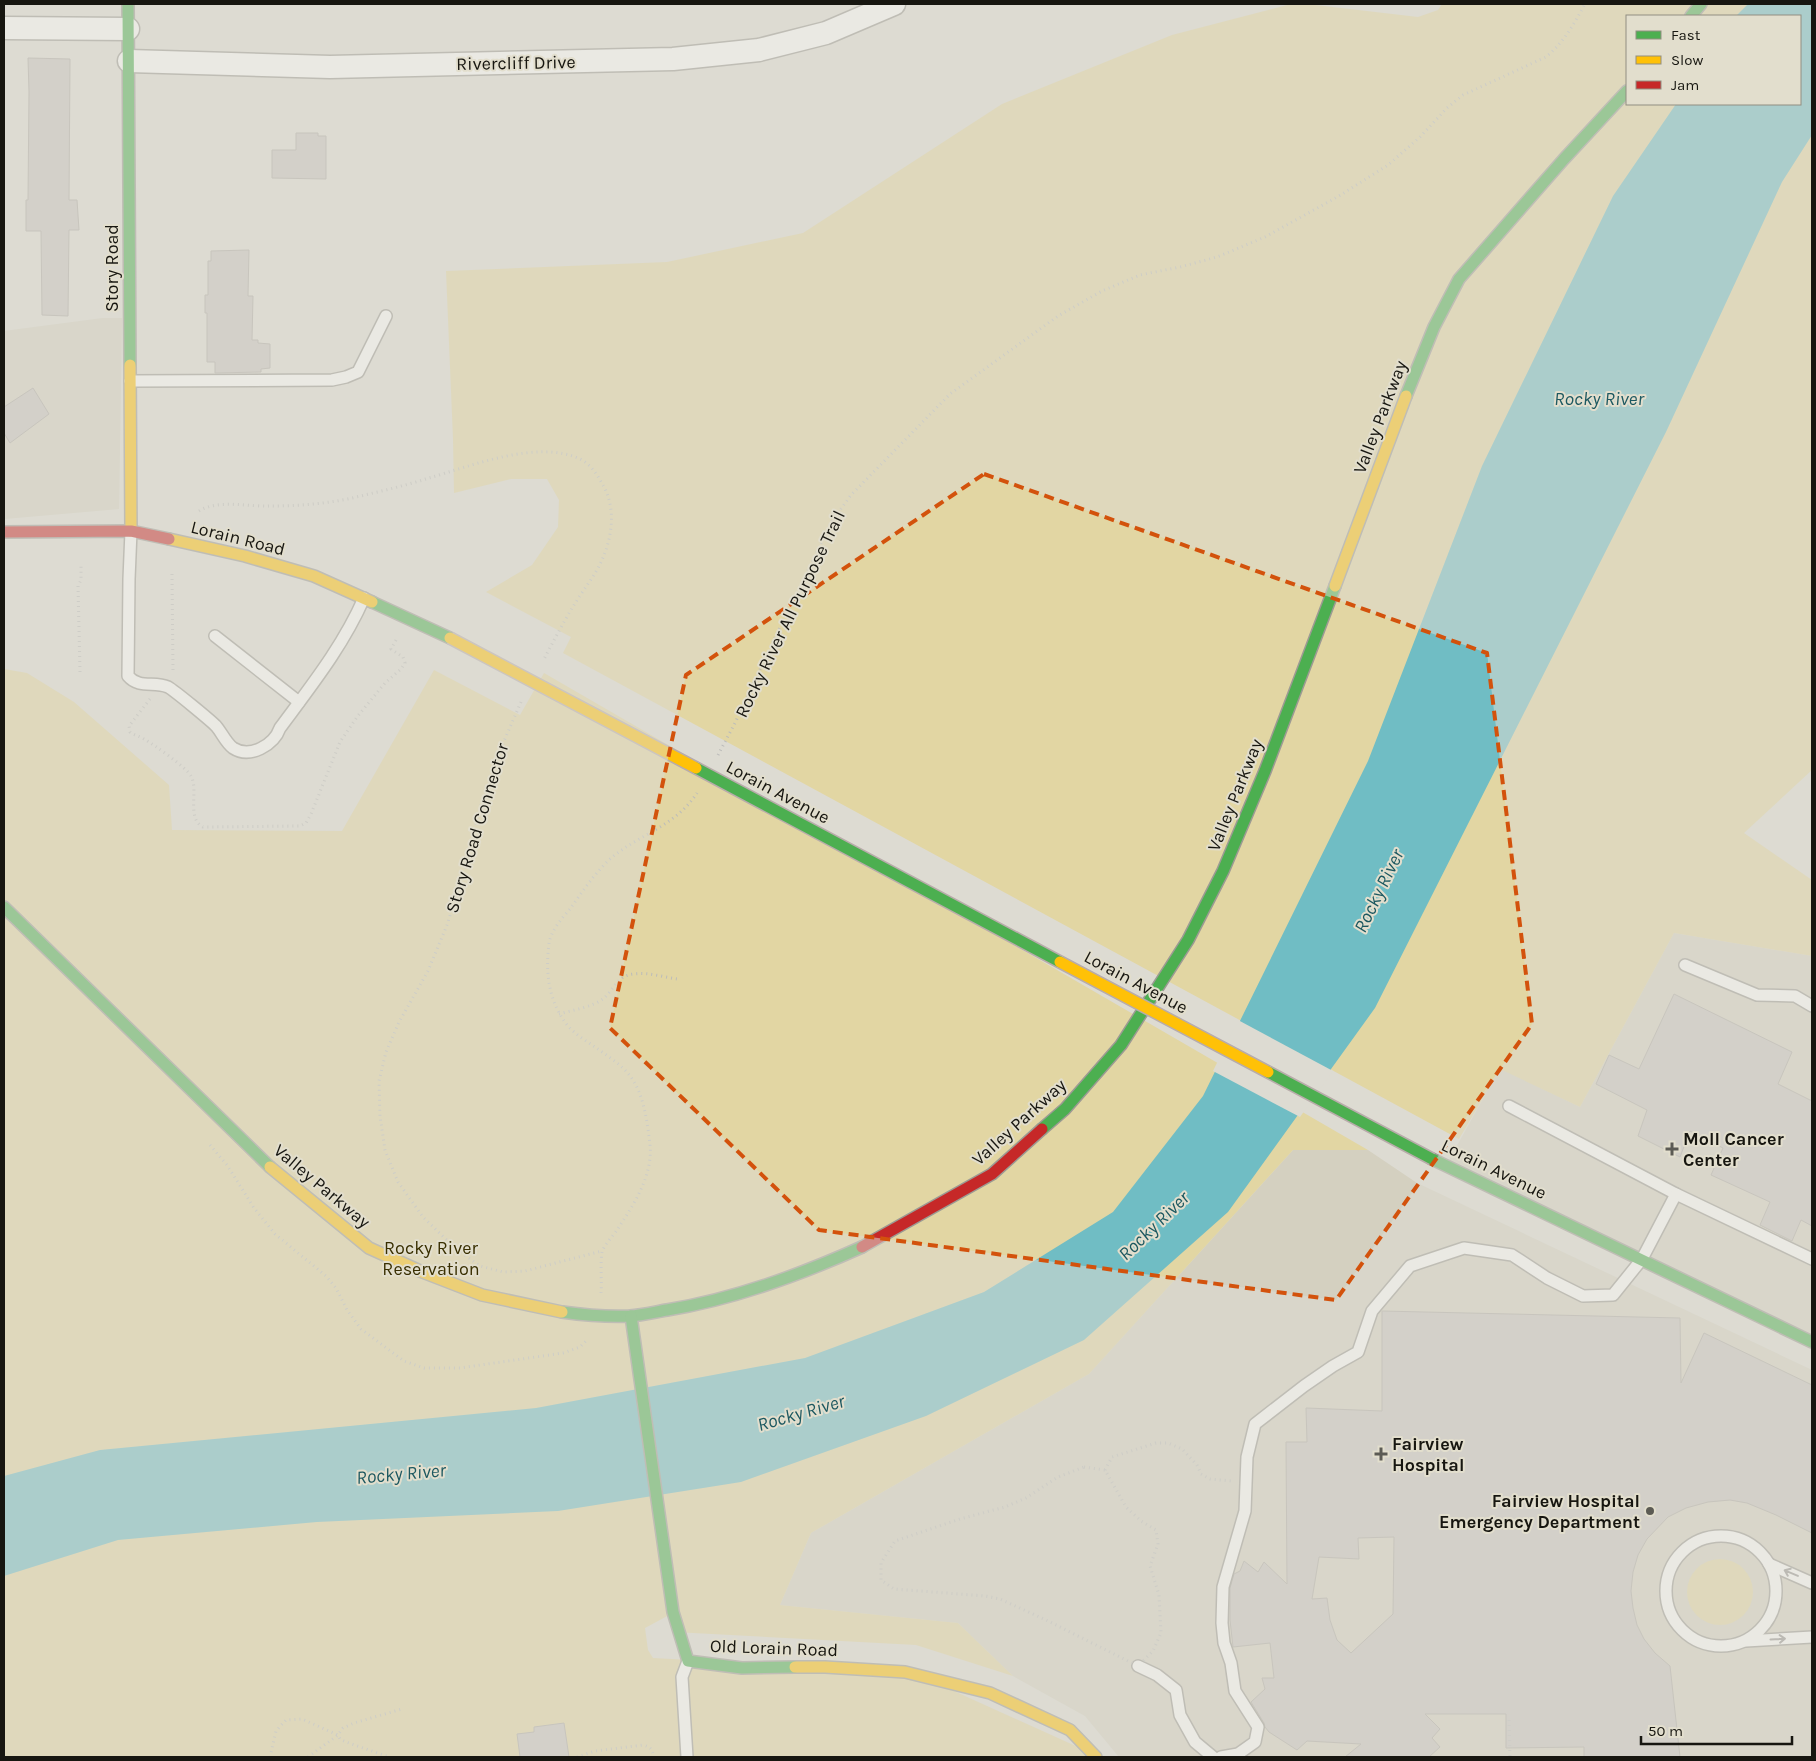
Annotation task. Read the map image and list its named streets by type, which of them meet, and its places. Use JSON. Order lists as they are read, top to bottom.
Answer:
{
  "streets": {
    "street": [
      "Rivercliff Drive",
      "Story Road",
      "Valley Parkway",
      "Lorain Road",
      "Lorain Avenue",
      "Old Lorain Road"
    ],
    "path": ["Rocky River All Purpose Trail", "Story Road Connector"]
  },
  "crossings": [
    ["Rivercliff Drive", "Story Road"],
    ["Story Road", "Lorain Road"],
    ["Valley Parkway", "Old Lorain Road"],
    ["Lorain Road", "Lorain Avenue"]
  ],
  "water": ["Rocky River"],
  "parks": ["Rocky River Reservation"],
  "places": {
    "health": ["Moll Cancer Center", "Fairview Hospital"],
    "other": ["Fairview Hospital Emergency Department"]
  },
  "legend": ["Fast", "Slow", "Jam"],
  "scale_bar": "50 m"
}
